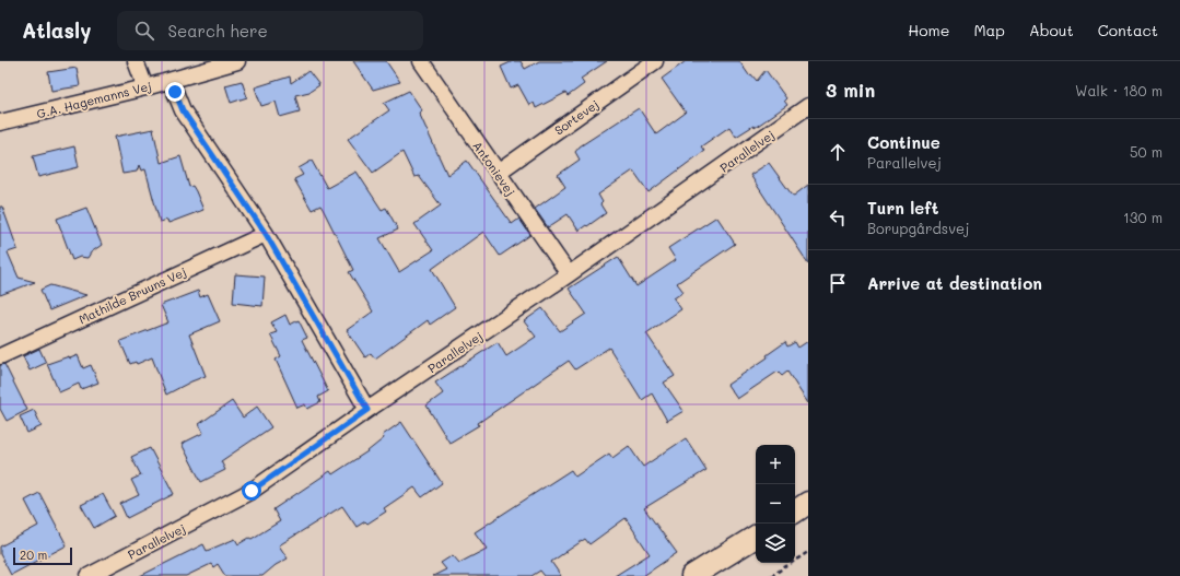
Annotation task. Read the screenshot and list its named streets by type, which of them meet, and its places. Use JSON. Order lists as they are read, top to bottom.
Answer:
{
  "streets": {
    "street": [
      "G.A. Hagemanns Vej",
      "Sortevej",
      "Parallelvej",
      "Antonievej",
      "Mathilde Bruuns Vej"
    ]
  },
  "crossings": [
    ["Sortevej", "Antonievej"],
    ["Parallelvej", "Antonievej"]
  ],
  "scale_bar": "20 m",
  "page": {
    "header": "Atlasly",
    "search": "Search here",
    "nav": [
      "Home",
      "Map",
      "About",
      "Contact"
    ],
    "heading": ["3 min", "Walk · 180 m"],
    "list": [
      ["Continue", "Parallelvej", "50 m"],
      ["Turn left", "Borupgårdsvej", "130 m"],
      "Arrive at destination"
    ],
    "map_buttons": ["+", "−"],
    "scale": "20 m"
  }
}
